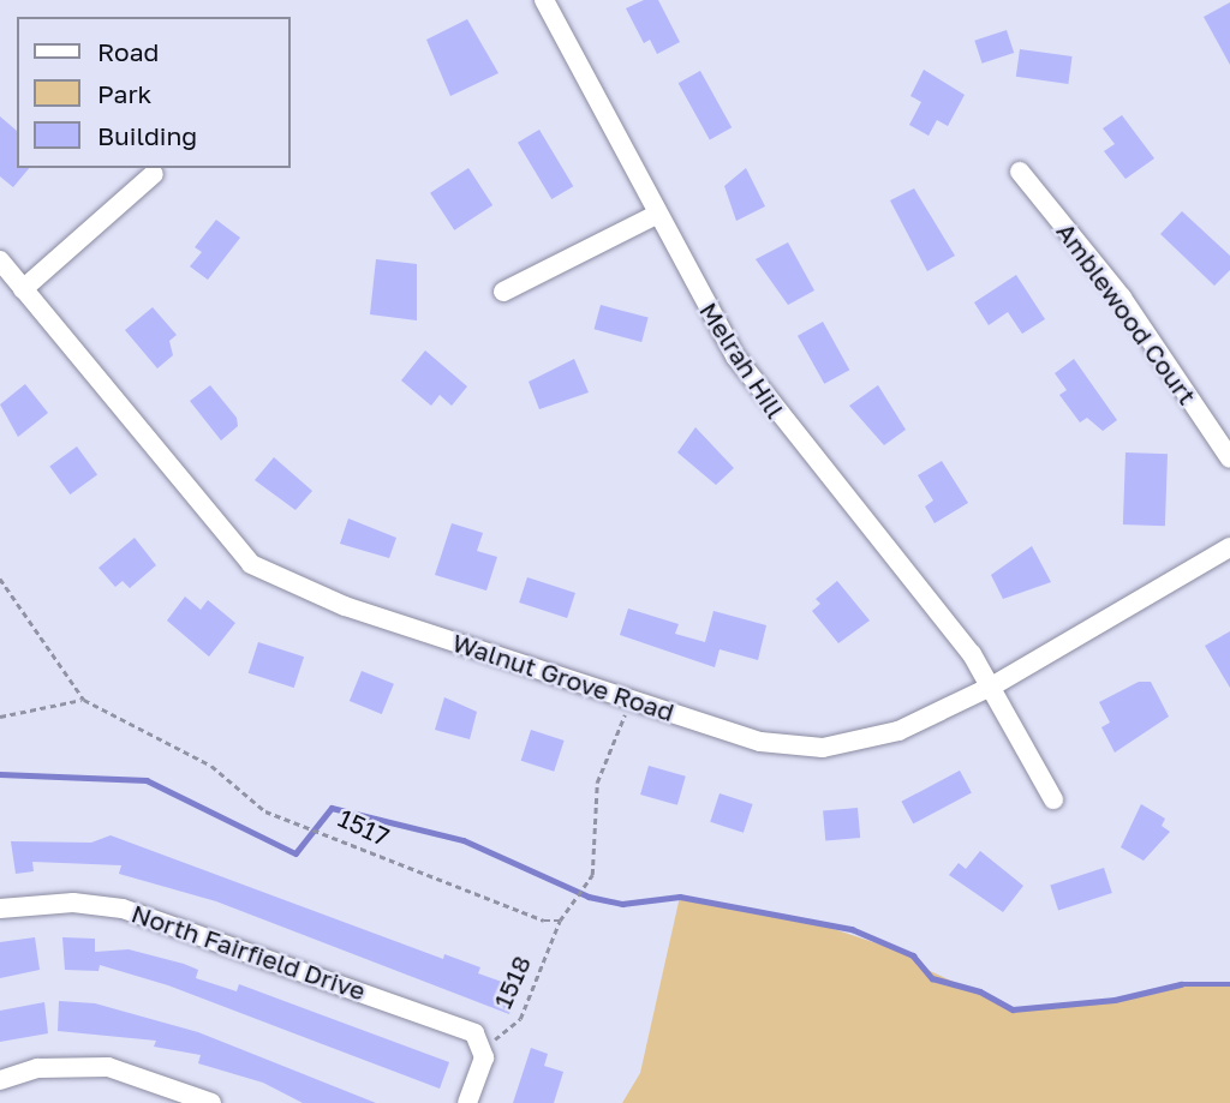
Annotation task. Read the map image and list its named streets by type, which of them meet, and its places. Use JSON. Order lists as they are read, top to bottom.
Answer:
{
  "streets": {
    "street": [
      "Amblewood Court",
      "Melrah Hill",
      "Walnut Grove Road",
      "North Fairfield Drive"
    ],
    "path": ["1517", "1518"]
  },
  "crossings": [
    ["Melrah Hill", "Walnut Grove Road"],
    ["1517", "1518"],
    ["North Fairfield Drive", "1518"]
  ],
  "legend": ["Road", "Park", "Building"]
}
